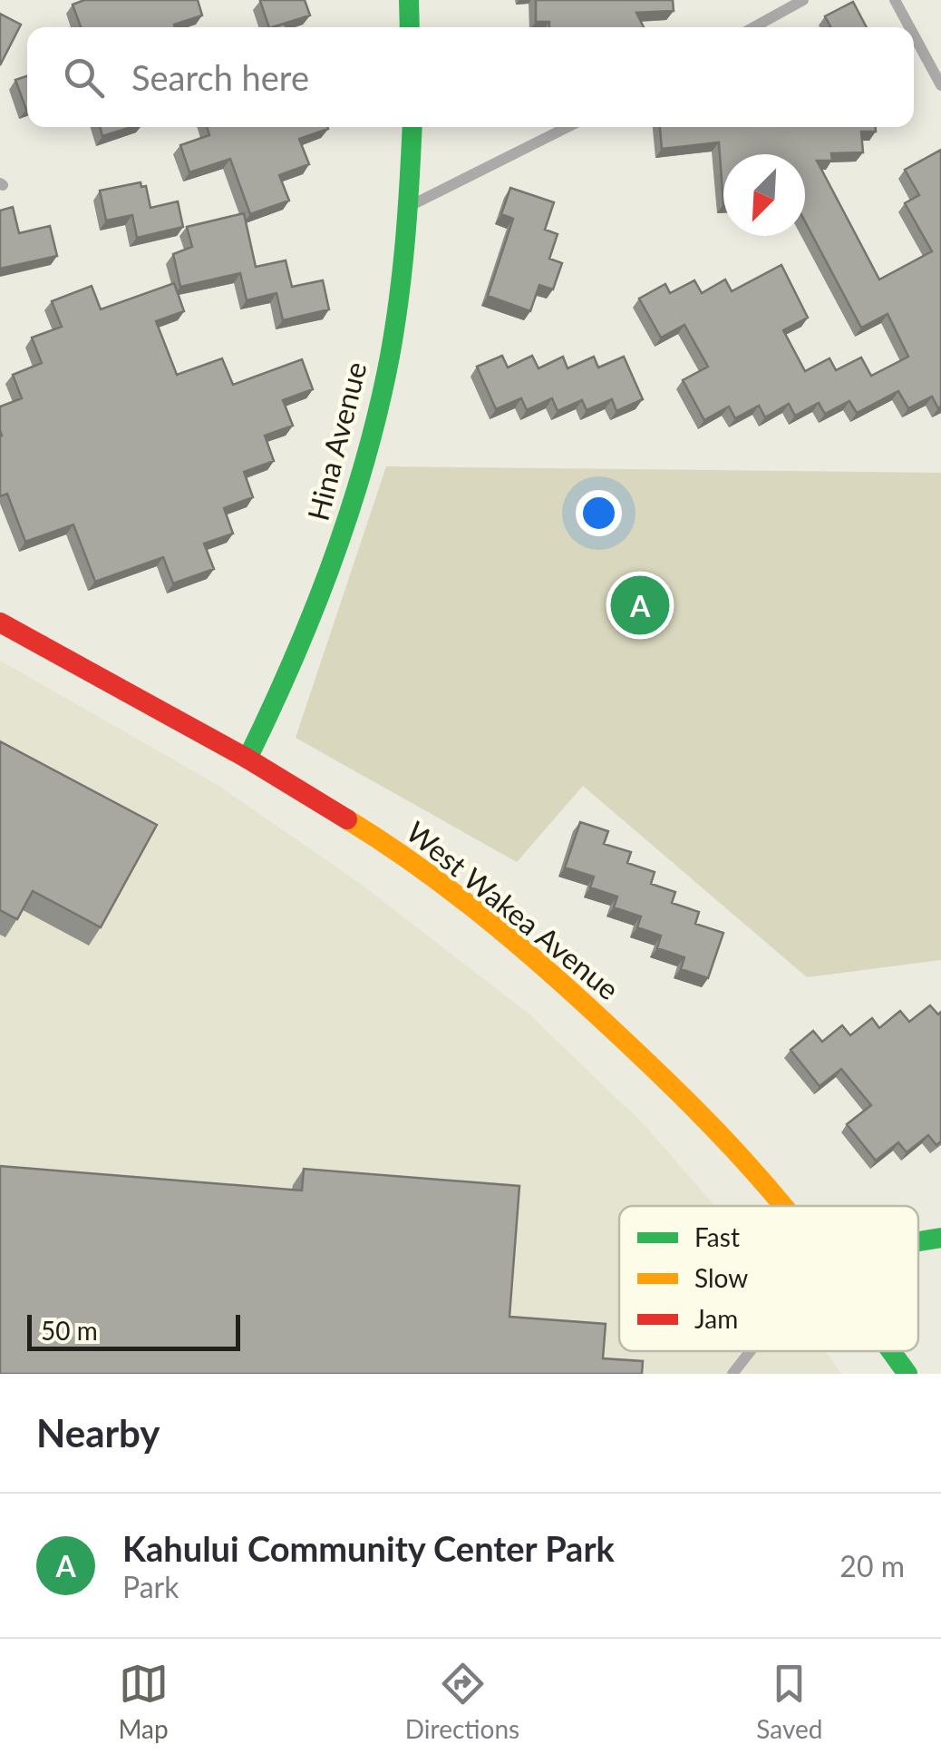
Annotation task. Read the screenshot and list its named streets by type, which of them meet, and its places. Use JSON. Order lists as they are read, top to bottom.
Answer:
{
  "streets": {
    "street": ["Hina Avenue", "West Wakea Avenue"]
  },
  "crossings": [
    ["Hina Avenue", "West Wakea Avenue"]
  ],
  "legend": ["Fast", "Slow", "Jam"],
  "scale_bar": "50 m",
  "north": "bottom left",
  "page": {
    "search": "Search here",
    "pins": "A",
    "scale": "50 m",
    "heading": "Nearby",
    "list": [
      {
        "mark": "A",
        "name": "Kahului Community Center Park",
        "note": "Park",
        "value": "20 m"
      }
    ],
    "nav": ["Map", "Directions", "Saved"]
  }
}
